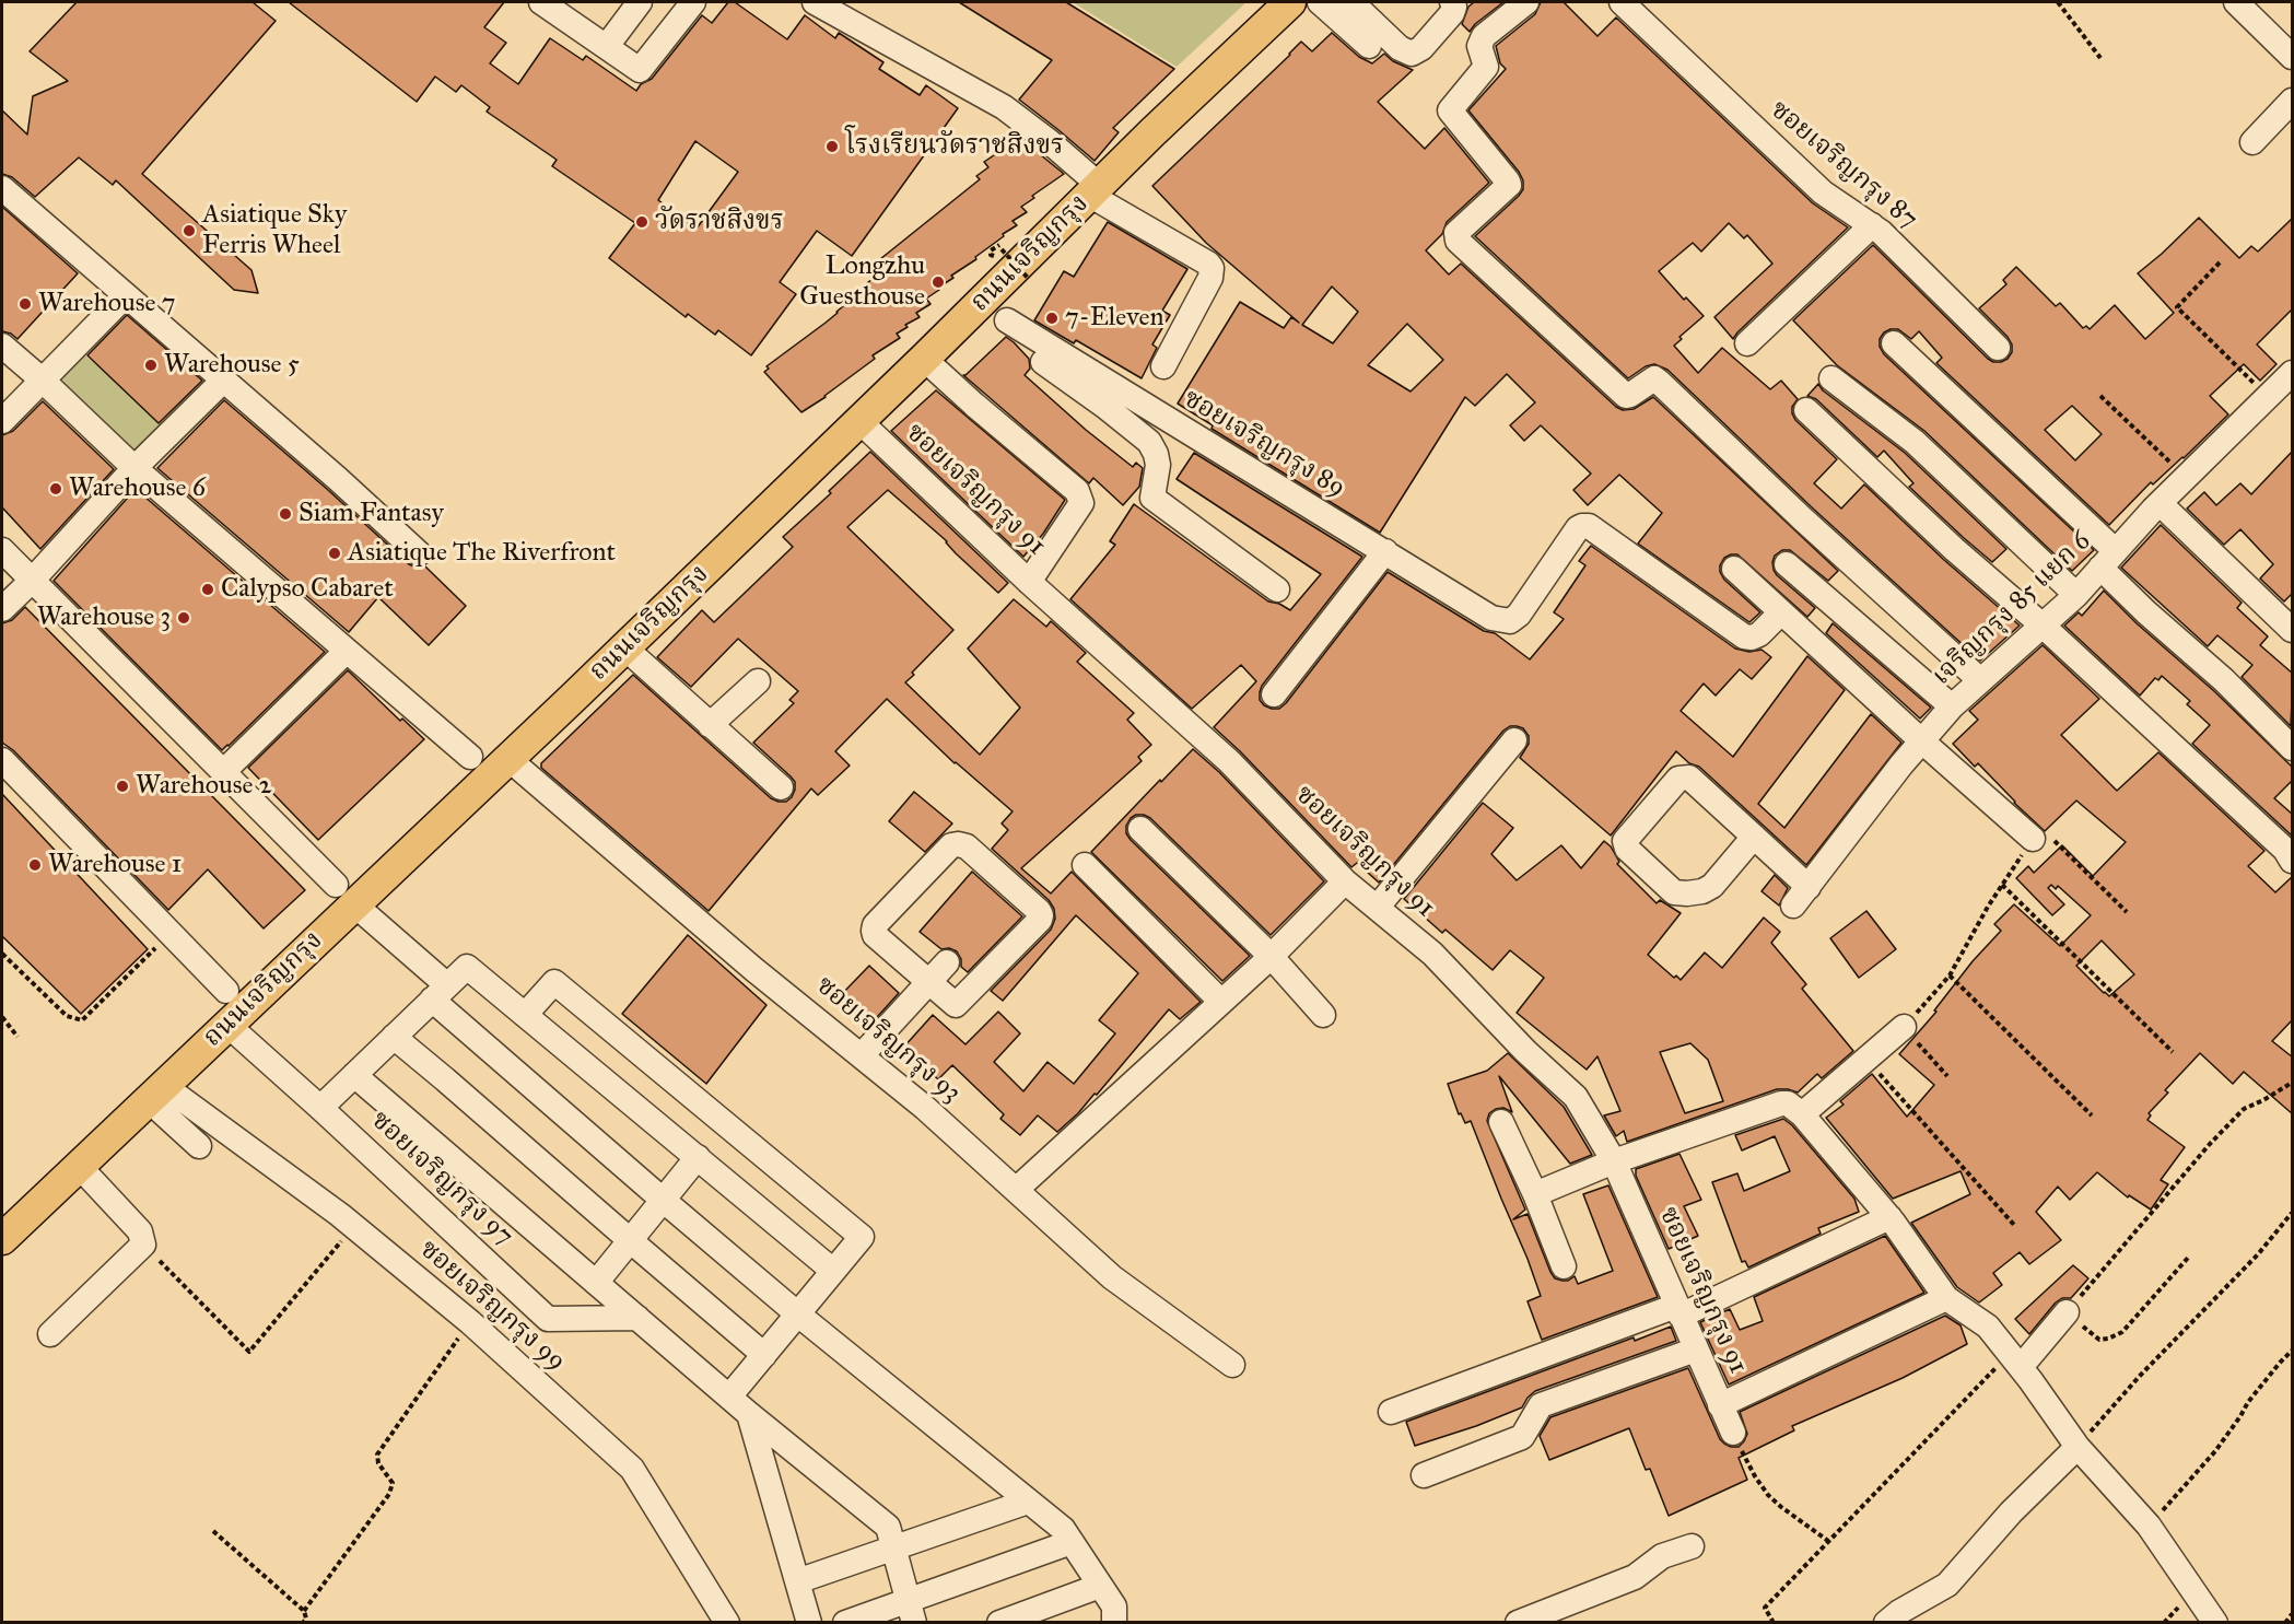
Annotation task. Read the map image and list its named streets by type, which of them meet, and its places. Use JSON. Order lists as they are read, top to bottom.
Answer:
{
  "streets": {
    "main road": ["ถนนเจริญกรุง"],
    "street": [
      "ซอยเจริญกรุง 87",
      "ซอยเจริญกรุง 89",
      "ซอยเจริญกรุง 91",
      "เจริญกรุง 85 แยก 6",
      "ซอยเจริญกรุง 93",
      "ซอยเจริญกรุง 97",
      "ซอยเจริญกรุง 99"
    ]
  },
  "crossings": [
    ["ถนนเจริญกรุง", "ซอยเจริญกรุง 91"],
    ["ถนนเจริญกรุง", "ซอยเจริญกรุง 93"],
    ["ถนนเจริญกรุง", "ซอยเจริญกรุง 97"],
    ["ถนนเจริญกรุง", "ซอยเจริญกรุง 99"]
  ],
  "places": [
    "โรงเรียนวัดราชสิงขร",
    "วัดราชสิงขร",
    "Asiatique Sky Ferris Wheel",
    "Longzhu Guesthouse",
    "Warehouse 7",
    "7-Eleven",
    "Warehouse 5",
    "Warehouse 6",
    "Siam Fantasy",
    "Asiatique The Riverfront",
    "Calypso Cabaret",
    "Warehouse 3",
    "Warehouse 2",
    "Warehouse 1"
  ]
}
